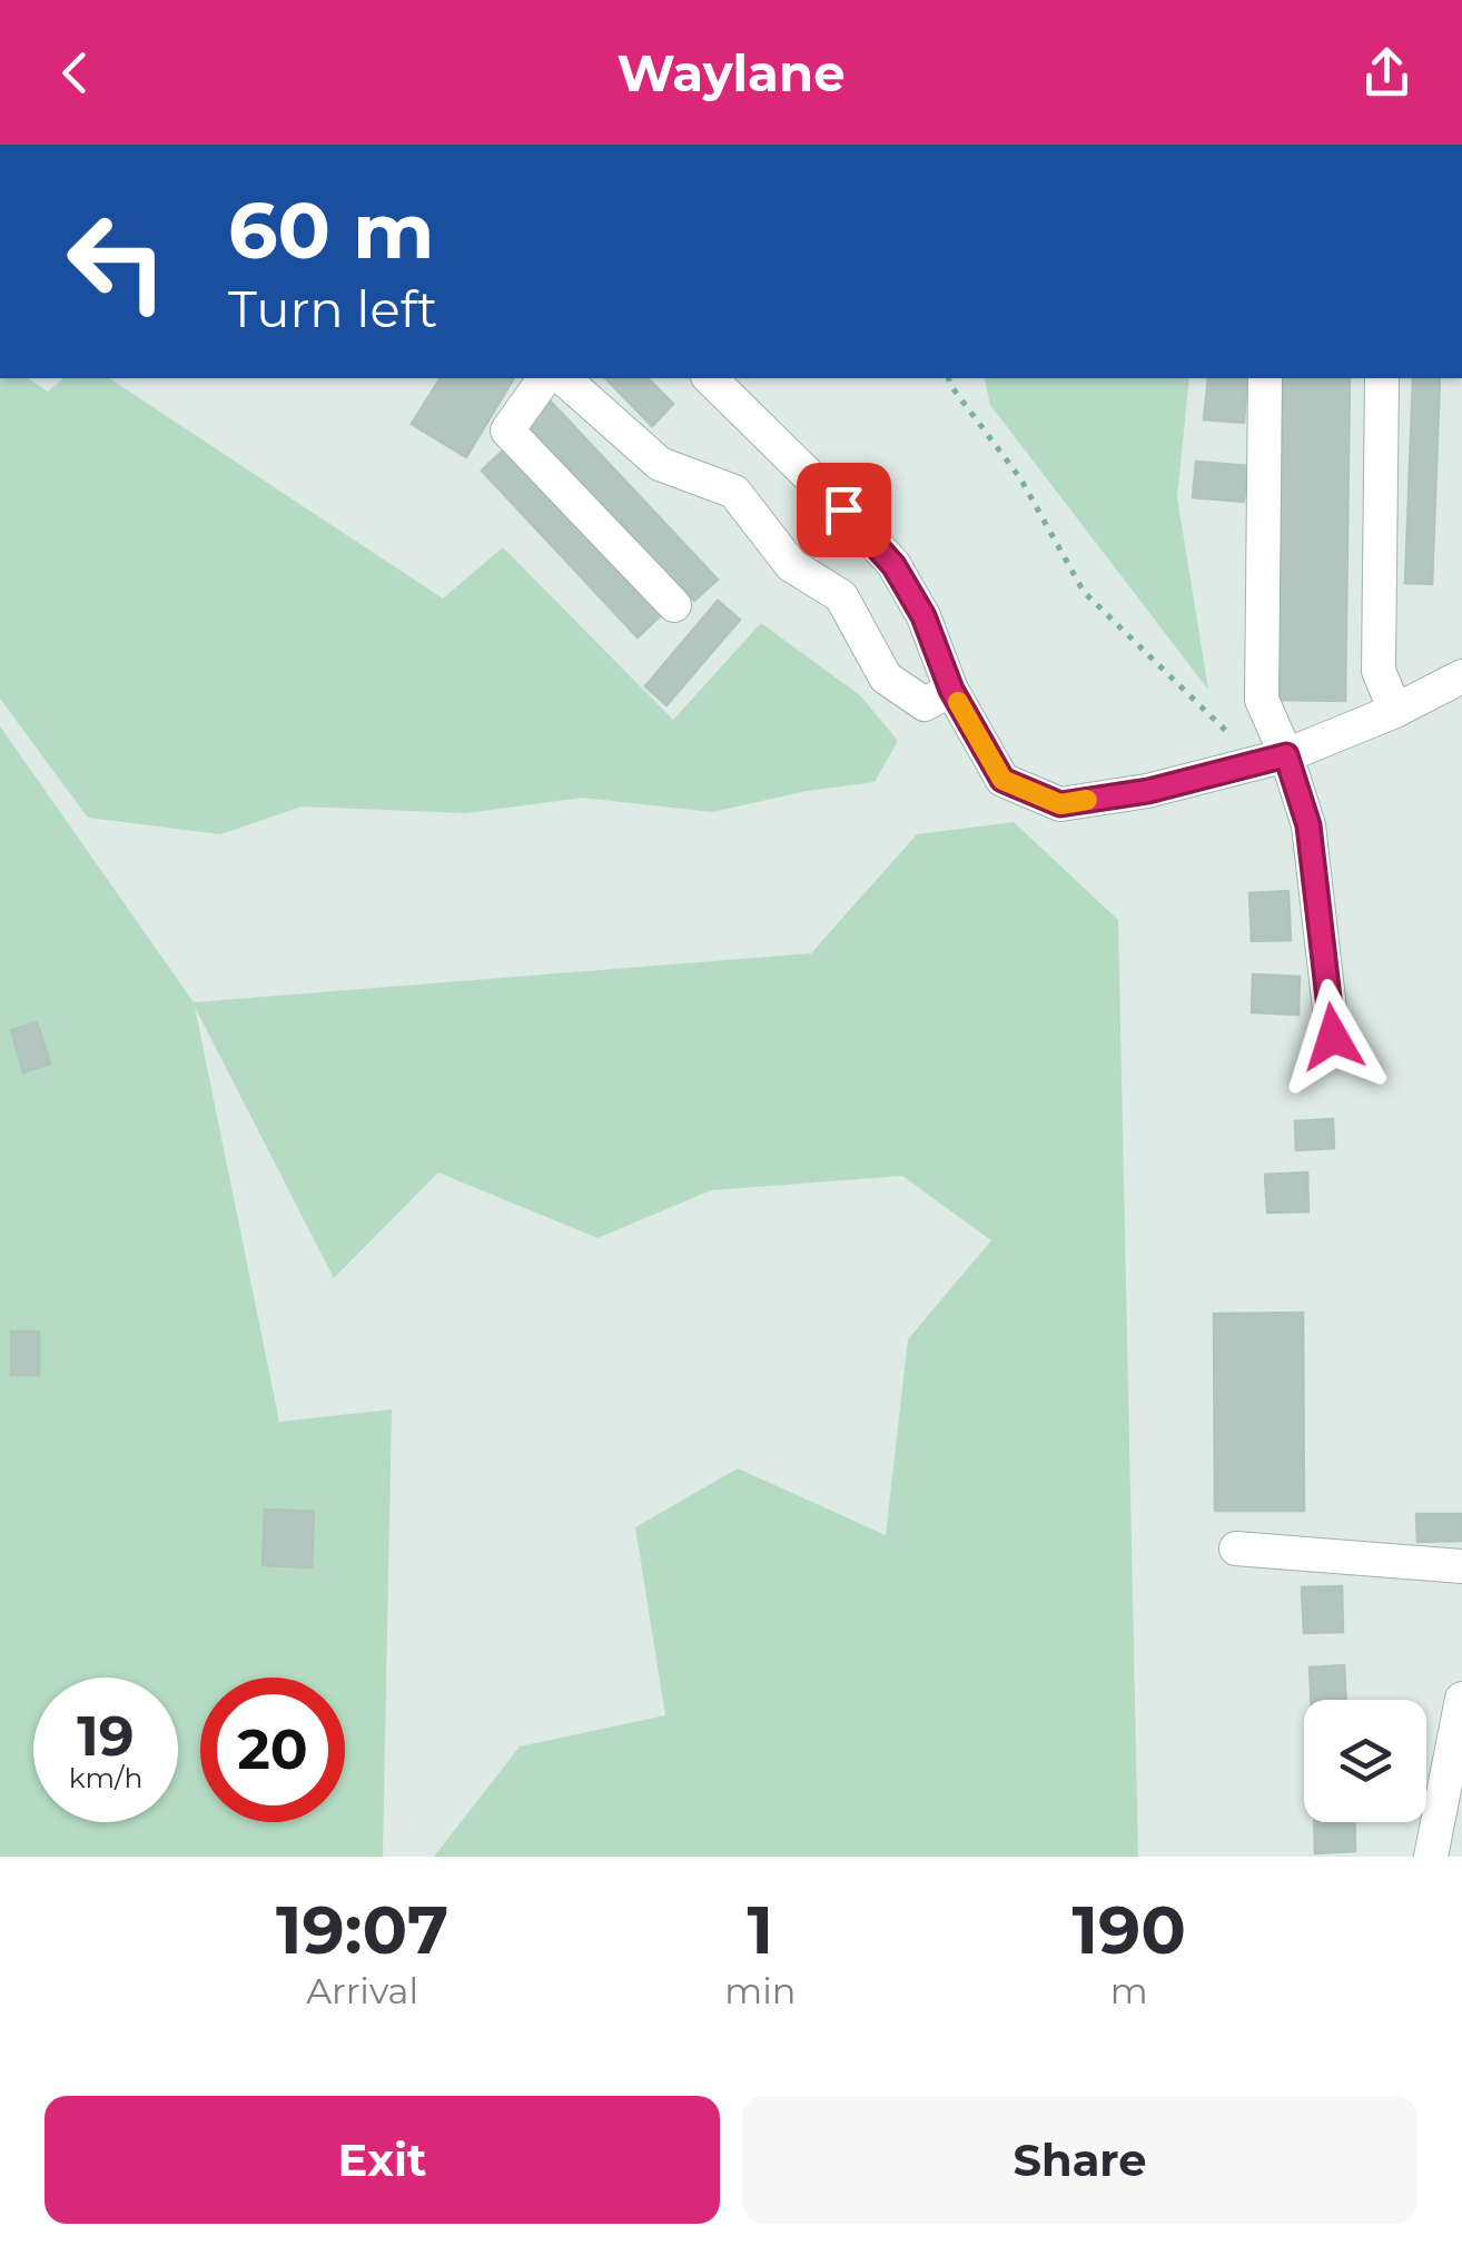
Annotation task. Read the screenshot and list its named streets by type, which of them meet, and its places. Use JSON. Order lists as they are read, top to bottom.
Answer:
{
  "page": {
    "header": "Waylane",
    "turn": ["60 m", "Turn left"],
    "speed": "19 km/h",
    "limit": "20",
    "eta": [
      "19:07",
      "Arrival",
      "1",
      "min",
      "190",
      "m"
    ],
    "buttons": ["Exit", "Share"]
  }
}
